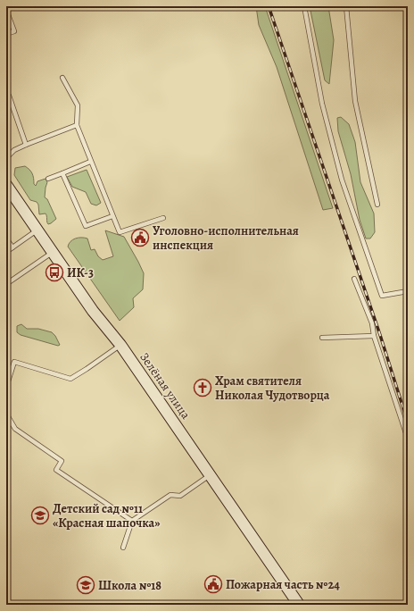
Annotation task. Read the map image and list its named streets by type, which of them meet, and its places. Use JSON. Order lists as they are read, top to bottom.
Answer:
{
  "streets": {
    "main road": ["Зелёная улица"]
  },
  "places": {
    "public building": ["Уголовно-исполнительная инспекция", "Пожарная часть №24"],
    "bus stop": ["ИК-3"],
    "church": ["Храм святителя Николая Чудотворца"],
    "school or university": ["Детский сад №11 «Красная шапочка»", "Школа №18"]
  }
}
